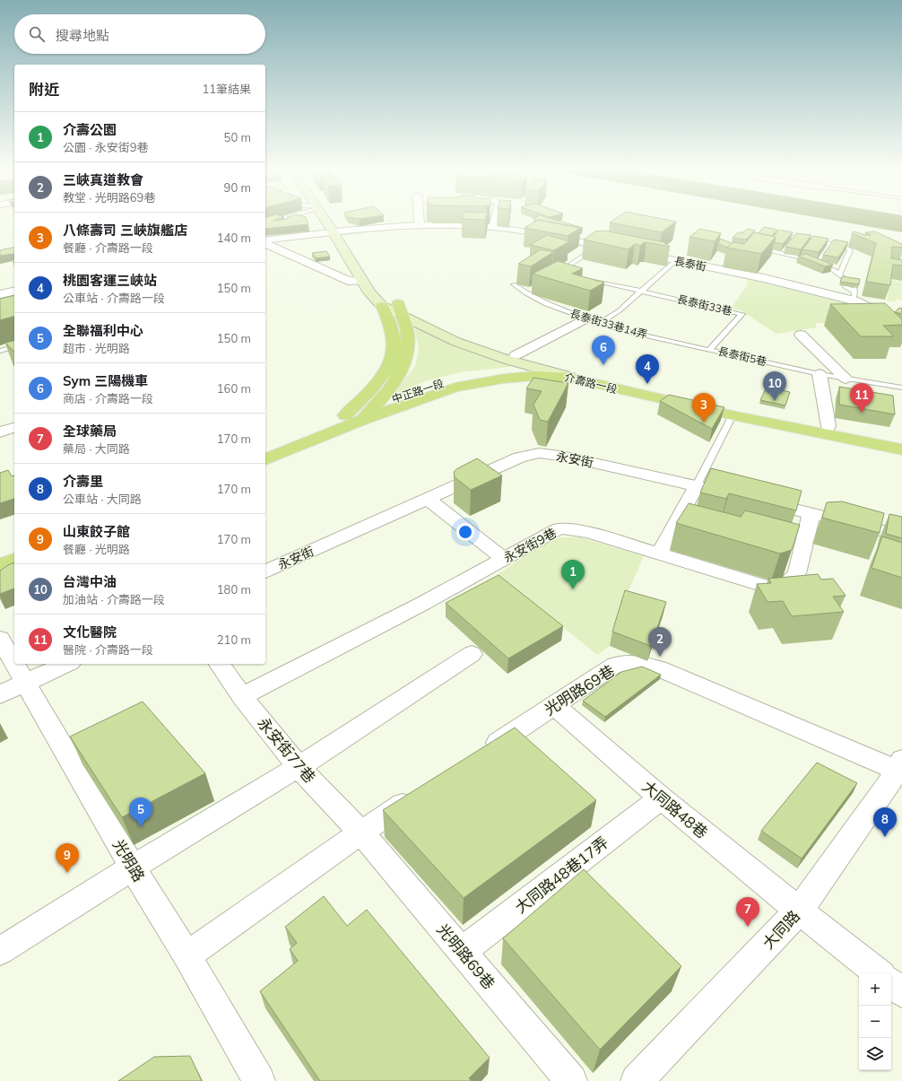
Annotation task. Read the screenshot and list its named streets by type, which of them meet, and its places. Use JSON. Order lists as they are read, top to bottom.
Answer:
{
  "streets": {
    "main road": ["介壽路一段", "中正路一段"],
    "street": [
      "長泰街",
      "永安街",
      "永安街9巷",
      "光明路69巷",
      "永安街77巷",
      "大同路48巷",
      "光明路",
      "大同路48巷17弄",
      "大同路"
    ],
    "lane": ["長泰街33巷", "長泰街33巷14弄", "長泰街5巷"]
  },
  "crossings": [
    ["長泰街33巷", "長泰街33巷14弄"],
    ["長泰街33巷", "長泰街5巷"],
    ["長泰街33巷14弄", "長泰街5巷"],
    ["介壽路一段", "中正路一段"],
    ["永安街", "永安街9巷"],
    ["永安街9巷", "永安街77巷"],
    ["光明路69巷", "永安街77巷"],
    ["光明路69巷", "大同路48巷"],
    ["光明路69巷", "大同路48巷17弄"],
    ["光明路69巷", "大同路"],
    ["大同路48巷", "大同路48巷17弄"],
    ["大同路48巷", "大同路"]
  ],
  "page": {
    "search": "搜尋地點",
    "heading": ["附近", "11筆結果"],
    "list": [
      {
        "mark": "1",
        "name": "介壽公園",
        "note": "公園 · 永安街9巷",
        "value": "50 m"
      },
      {
        "mark": "2",
        "name": "三峽真道教會",
        "note": "教堂 · 光明路69巷",
        "value": "90 m"
      },
      {
        "mark": "3",
        "name": "八條壽司 三峽旗艦店",
        "note": "餐廳 · 介壽路一段",
        "value": "140 m"
      },
      {
        "mark": "4",
        "name": "桃園客運三峽站",
        "note": "公車站 · 介壽路一段",
        "value": "150 m"
      },
      {
        "mark": "5",
        "name": "全聯福利中心",
        "note": "超市 · 光明路",
        "value": "150 m"
      },
      {
        "mark": "6",
        "name": "Sym 三陽機車",
        "note": "商店 · 介壽路一段",
        "value": "160 m"
      },
      {
        "mark": "7",
        "name": "全球藥局",
        "note": "藥局 · 大同路",
        "value": "170 m"
      },
      {
        "mark": "8",
        "name": "介壽里",
        "note": "公車站 · 大同路",
        "value": "170 m"
      },
      {
        "mark": "9",
        "name": "山東餃子館",
        "note": "餐廳 · 光明路",
        "value": "170 m"
      },
      {
        "mark": "10",
        "name": "台灣中油",
        "note": "加油站 · 介壽路一段",
        "value": "180 m"
      },
      {
        "mark": "11",
        "name": "文化醫院",
        "note": "醫院 · 介壽路一段",
        "value": "210 m"
      }
    ],
    "pins": [
      "6",
      "4",
      "10",
      "11",
      "3",
      "1",
      "2",
      "5",
      "8",
      "9",
      "7"
    ],
    "map_buttons": ["+", "−"]
  }
}
